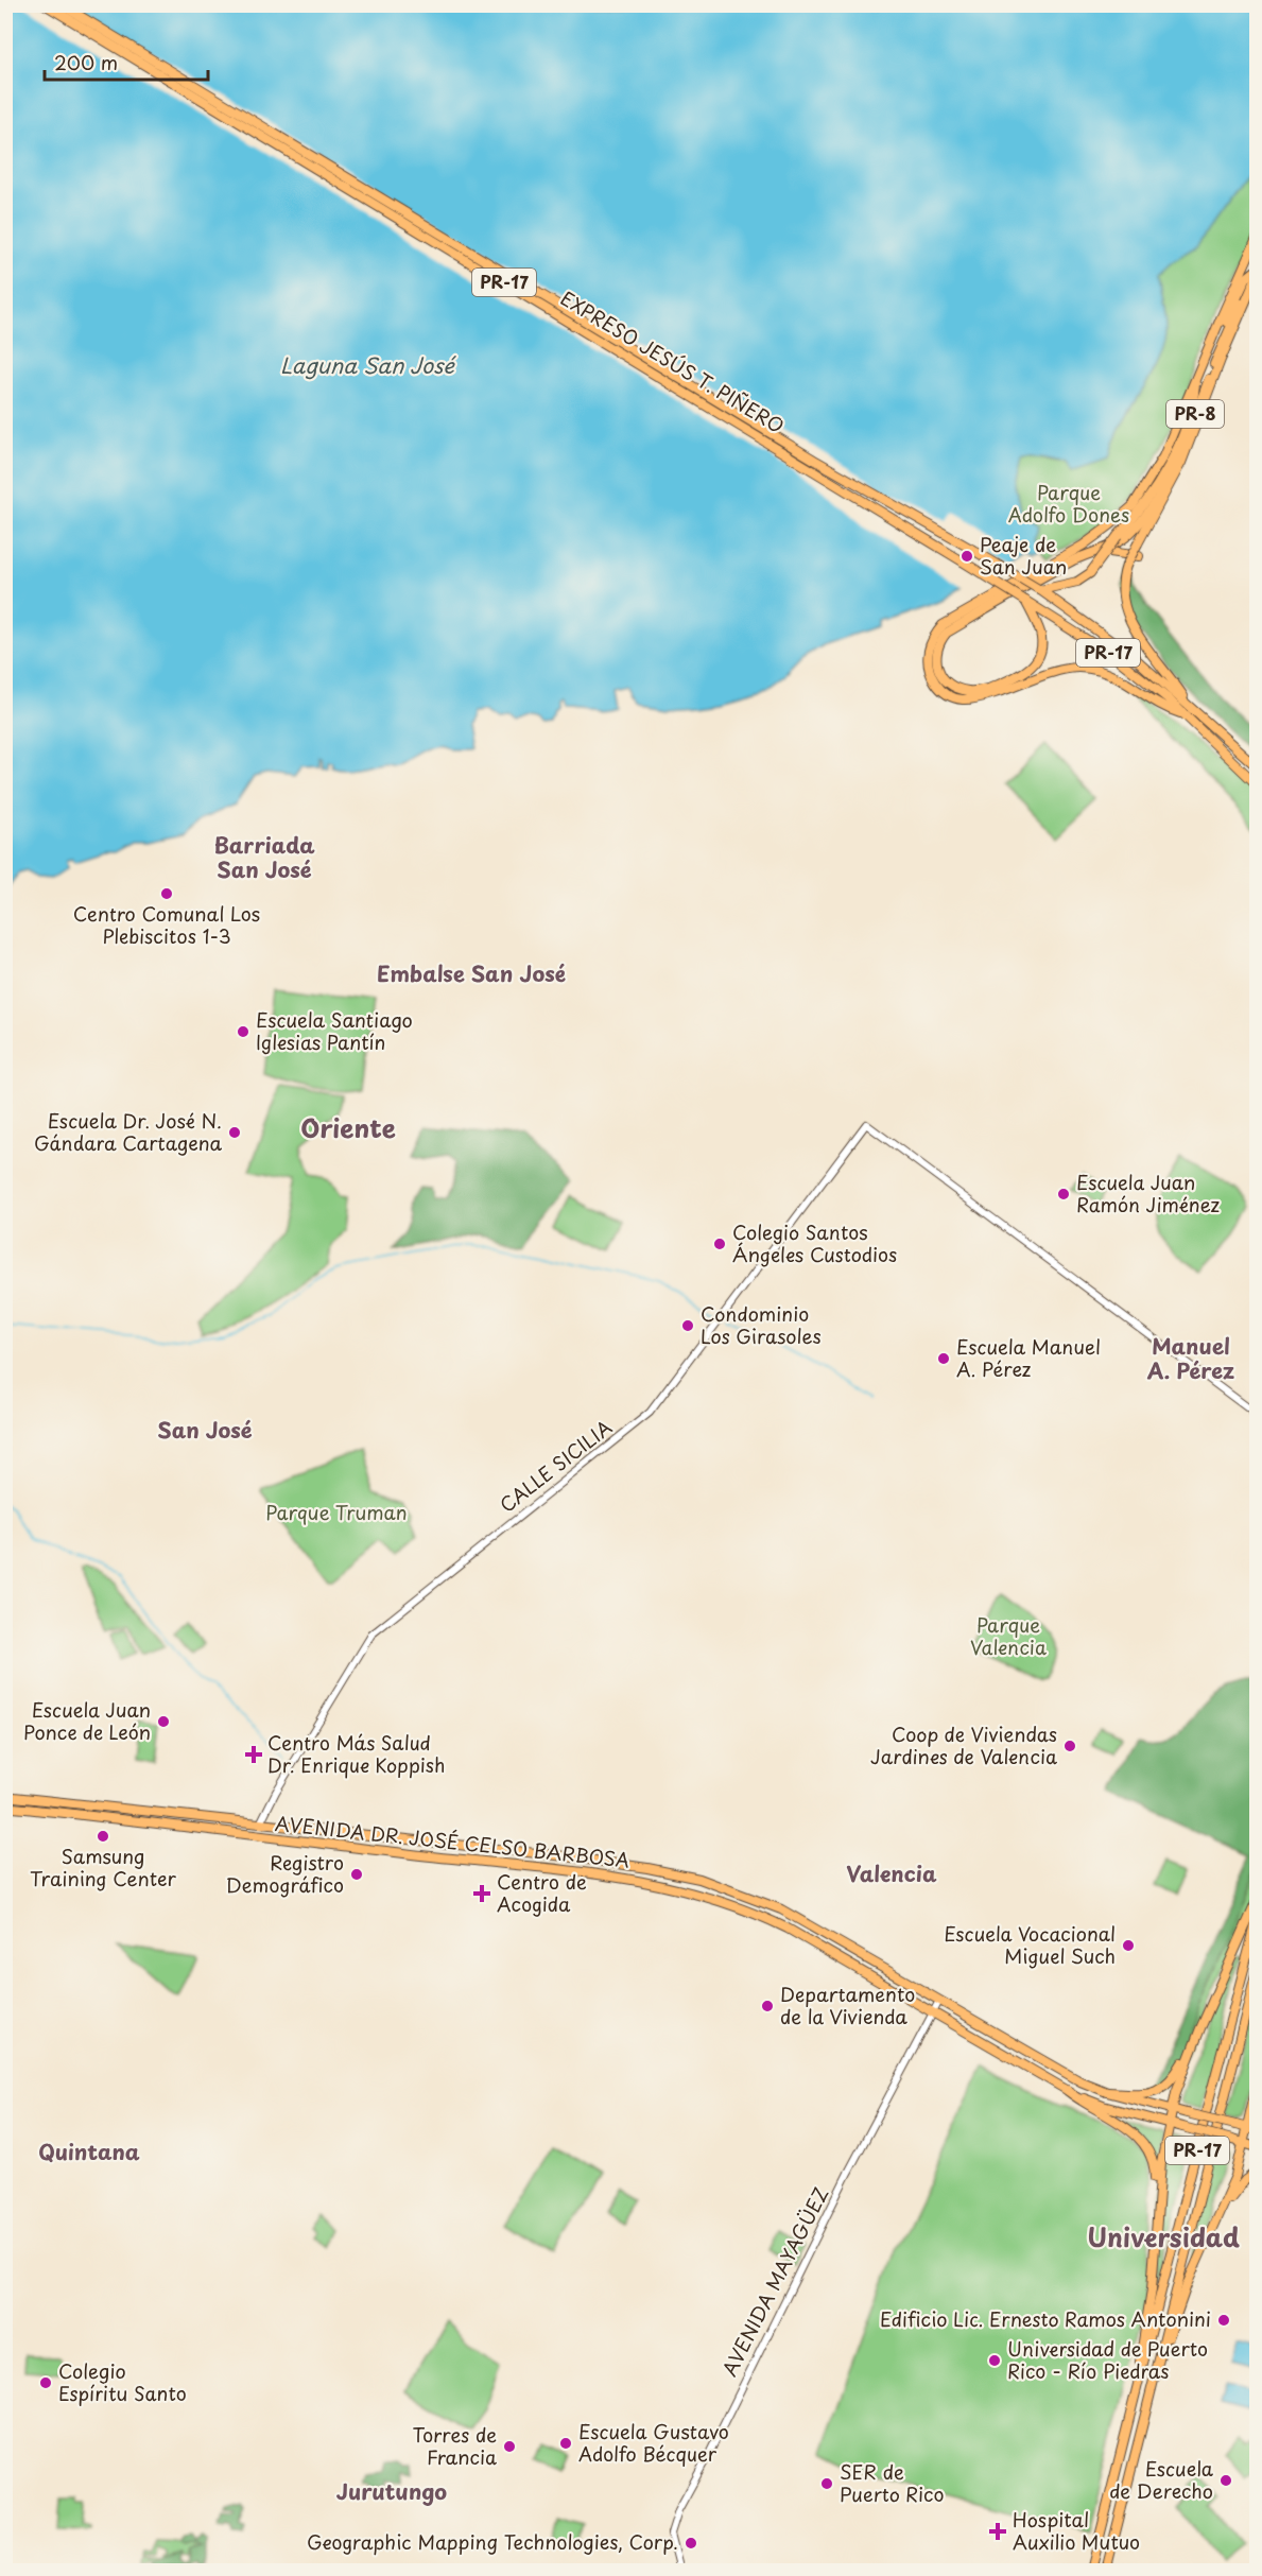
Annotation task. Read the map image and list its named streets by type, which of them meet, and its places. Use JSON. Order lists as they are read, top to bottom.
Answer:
{
  "streets": {
    "highway": ["PR-17", "EXPRESO JESÚS T. PIÑERO"],
    "main road": ["PR-8", "AVENIDA DR. JOSÉ CELSO BARBOSA"],
    "street": ["CALLE SICILIA", "AVENIDA MAYAGÜEZ"]
  },
  "crossings": [
    ["CALLE SICILIA", "AVENIDA DR. JOSÉ CELSO BARBOSA"],
    ["AVENIDA DR. JOSÉ CELSO BARBOSA", "AVENIDA MAYAGÜEZ"]
  ],
  "districts": [
    "Barriada San José",
    "Embalse San José",
    "Oriente",
    "Manuel A. Pérez",
    "San José",
    "Valencia",
    "Quintana",
    "Universidad",
    "Jurutungo"
  ],
  "water": ["Laguna San José"],
  "parks": ["Parque Adolfo Dones", "Parque Truman", "Parque Valencia"],
  "places": {
    "other": [
      "Peaje de San Juan",
      "Centro Comunal Los Plebiscitos 1-3",
      "Escuela Santiago Iglesias Pantín",
      "Escuela Dr. José N. Gándara Cartagena",
      "Escuela Juan Ramón Jiménez",
      "Colegio Santos Ángeles Custodios",
      "Condominio Los Girasoles",
      "Escuela Manuel A. Pérez",
      "Escuela Juan Ponce de León",
      "Coop de Viviendas Jardines de Valencia",
      "Samsung Training Center",
      "Registro Demográfico",
      "Escuela Vocacional Miguel Such",
      "Departamento de la Vivienda",
      "Edificio Lic. Ernesto Ramos Antonini",
      "Universidad de Puerto Rico - Río Piedras",
      "Colegio Espíritu Santo",
      "Escuela Gustavo Adolfo Bécquer",
      "Torres de Francia",
      "Escuela de Derecho",
      "SER de Puerto Rico",
      "Geographic Mapping Technologies, Corp."
    ],
    "health": ["Centro Más Salud Dr. Enrique Koppish", "Centro de Acogida", "Hospital Auxilio Mutuo"]
  },
  "scale_bar": "200 m"
}
